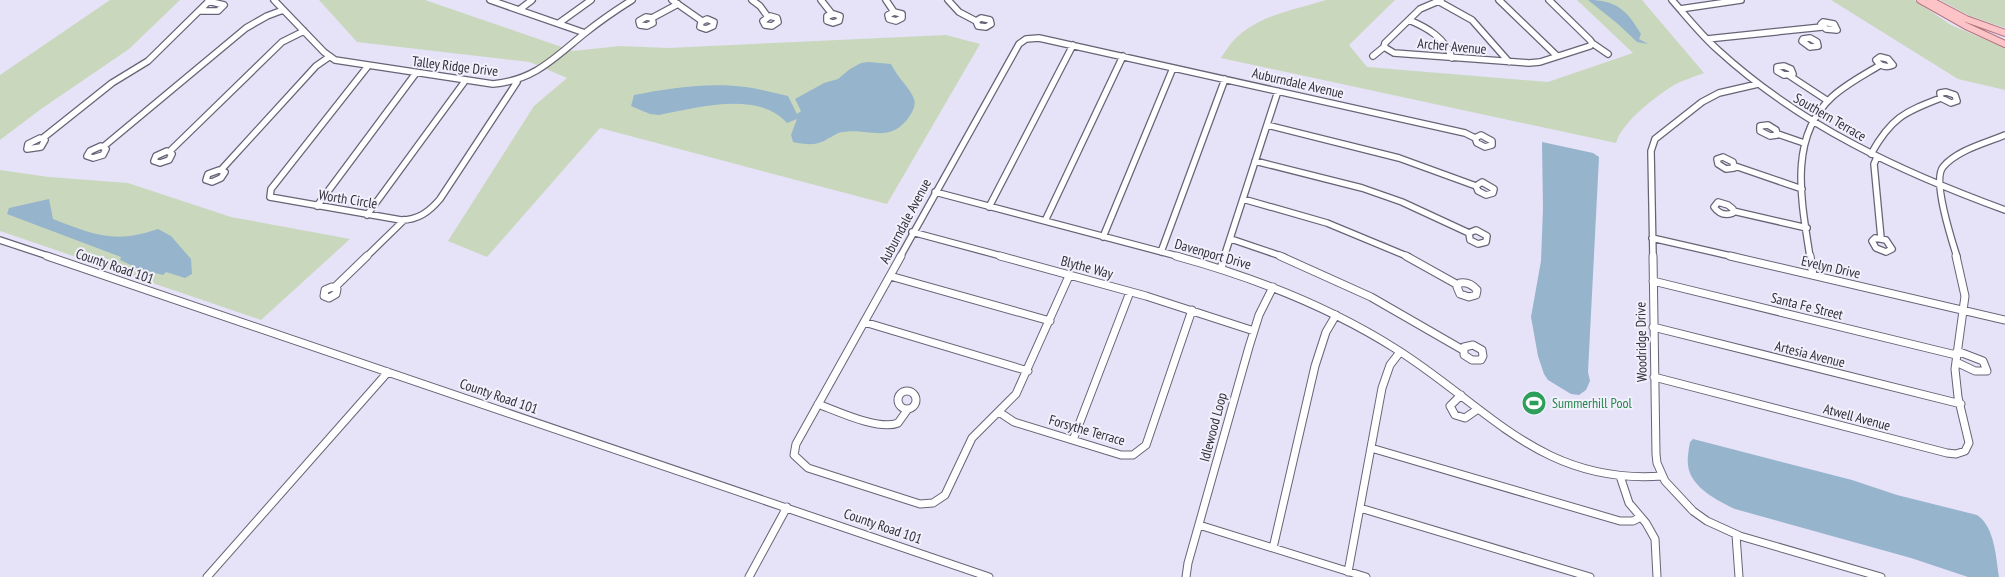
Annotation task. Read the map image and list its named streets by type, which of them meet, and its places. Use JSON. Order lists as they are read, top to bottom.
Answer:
{
  "streets": {
    "street": [
      "Archer Avenue",
      "Talley Ridge Drive",
      "Auburndale Avenue",
      "Southern Terrace",
      "Worth Circle",
      "Davenport Drive",
      "County Road 101",
      "Blythe Way",
      "Evelyn Drive",
      "Santa Fe Street",
      "Woodridge Drive",
      "Artesia Avenue",
      "Atwell Avenue",
      "Idlewood Loop",
      "Forsythe Terrace"
    ]
  },
  "crossings": [
    ["Talley Ridge Drive", "Worth Circle"],
    ["Auburndale Avenue", "Davenport Drive"],
    ["Auburndale Avenue", "Blythe Way"],
    ["Auburndale Avenue", "Forsythe Terrace"],
    ["Southern Terrace", "Woodridge Drive"],
    ["Southern Terrace", "Atwell Avenue"],
    ["Davenport Drive", "Woodridge Drive"],
    ["Davenport Drive", "Idlewood Loop"],
    ["Blythe Way", "Idlewood Loop"],
    ["Blythe Way", "Forsythe Terrace"],
    ["Evelyn Drive", "Woodridge Drive"],
    ["Evelyn Drive", "Atwell Avenue"],
    ["Santa Fe Street", "Woodridge Drive"],
    ["Santa Fe Street", "Atwell Avenue"],
    ["Woodridge Drive", "Artesia Avenue"],
    ["Woodridge Drive", "Atwell Avenue"],
    ["Artesia Avenue", "Atwell Avenue"]
  ],
  "places": {
    "sports": ["Summerhill Pool"]
  }
}
